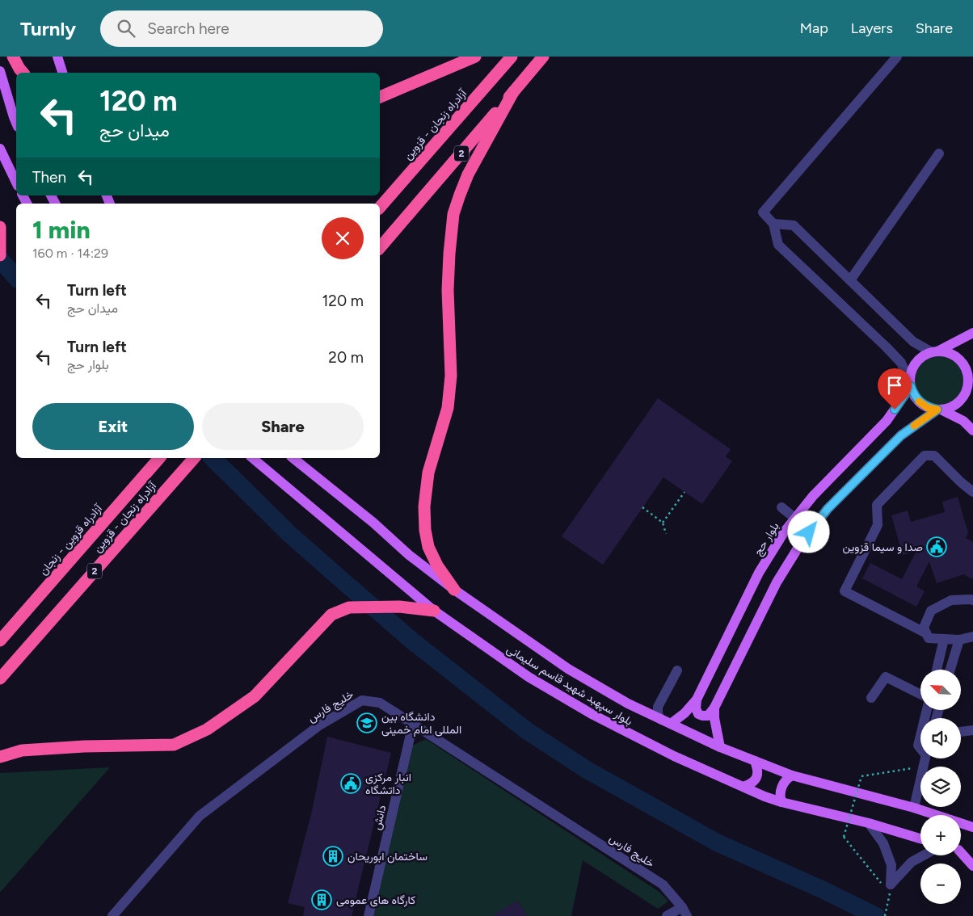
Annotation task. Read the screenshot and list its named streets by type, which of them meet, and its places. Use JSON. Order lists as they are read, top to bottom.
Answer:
{
  "streets": {
    "highway": ["آزادراه زنجان - قزوین", "2", "آزادراه قزوین - زنجان"],
    "main road": ["بلوار حج", "بلوار سپهبد شهید قاسم سلیمانی"],
    "street": ["خلیج فارس", "دانش"]
  },
  "crossings": [
    ["بلوار حج", "بلوار سپهبد شهید قاسم سلیمانی"],
    ["خلیج فارس", "دانش"]
  ],
  "places": {
    "public building": ["صدا و سیما قزوین", "انبار مرکزی داتشگاه"],
    "school or university": ["دانشگاه بین المللی امام خمینی"],
    "building": ["ساختمان ابوریحان", "کارگاه های عمومی"]
  },
  "north": "top left",
  "page": {
    "header": "Turnly",
    "search": "Search here",
    "nav": ["Map", "Layers", "Share"],
    "turn": ["120 m", "میدان حج"],
    "then": "Then",
    "heading": ["1 min", "160 m · 14:29"],
    "list": [
      {
        "name": "Turn left",
        "note": "میدان حج",
        "value": "120 m"
      },
      {
        "name": "Turn left",
        "note": "بلوار حج",
        "value": "20 m"
      }
    ],
    "buttons": ["Exit", "Share"],
    "map_buttons": ["+", "−"]
  }
}
